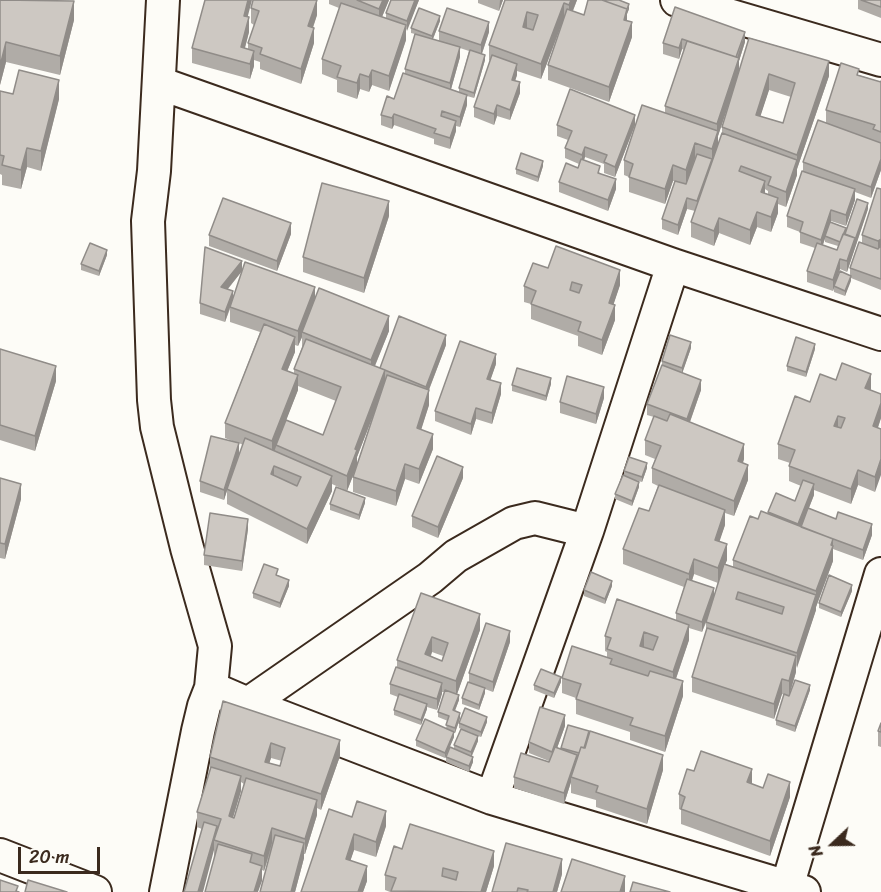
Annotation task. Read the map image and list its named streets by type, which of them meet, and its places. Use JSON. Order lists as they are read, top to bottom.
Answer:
{
  "scale_bar": "20 m",
  "north": "left"
}
